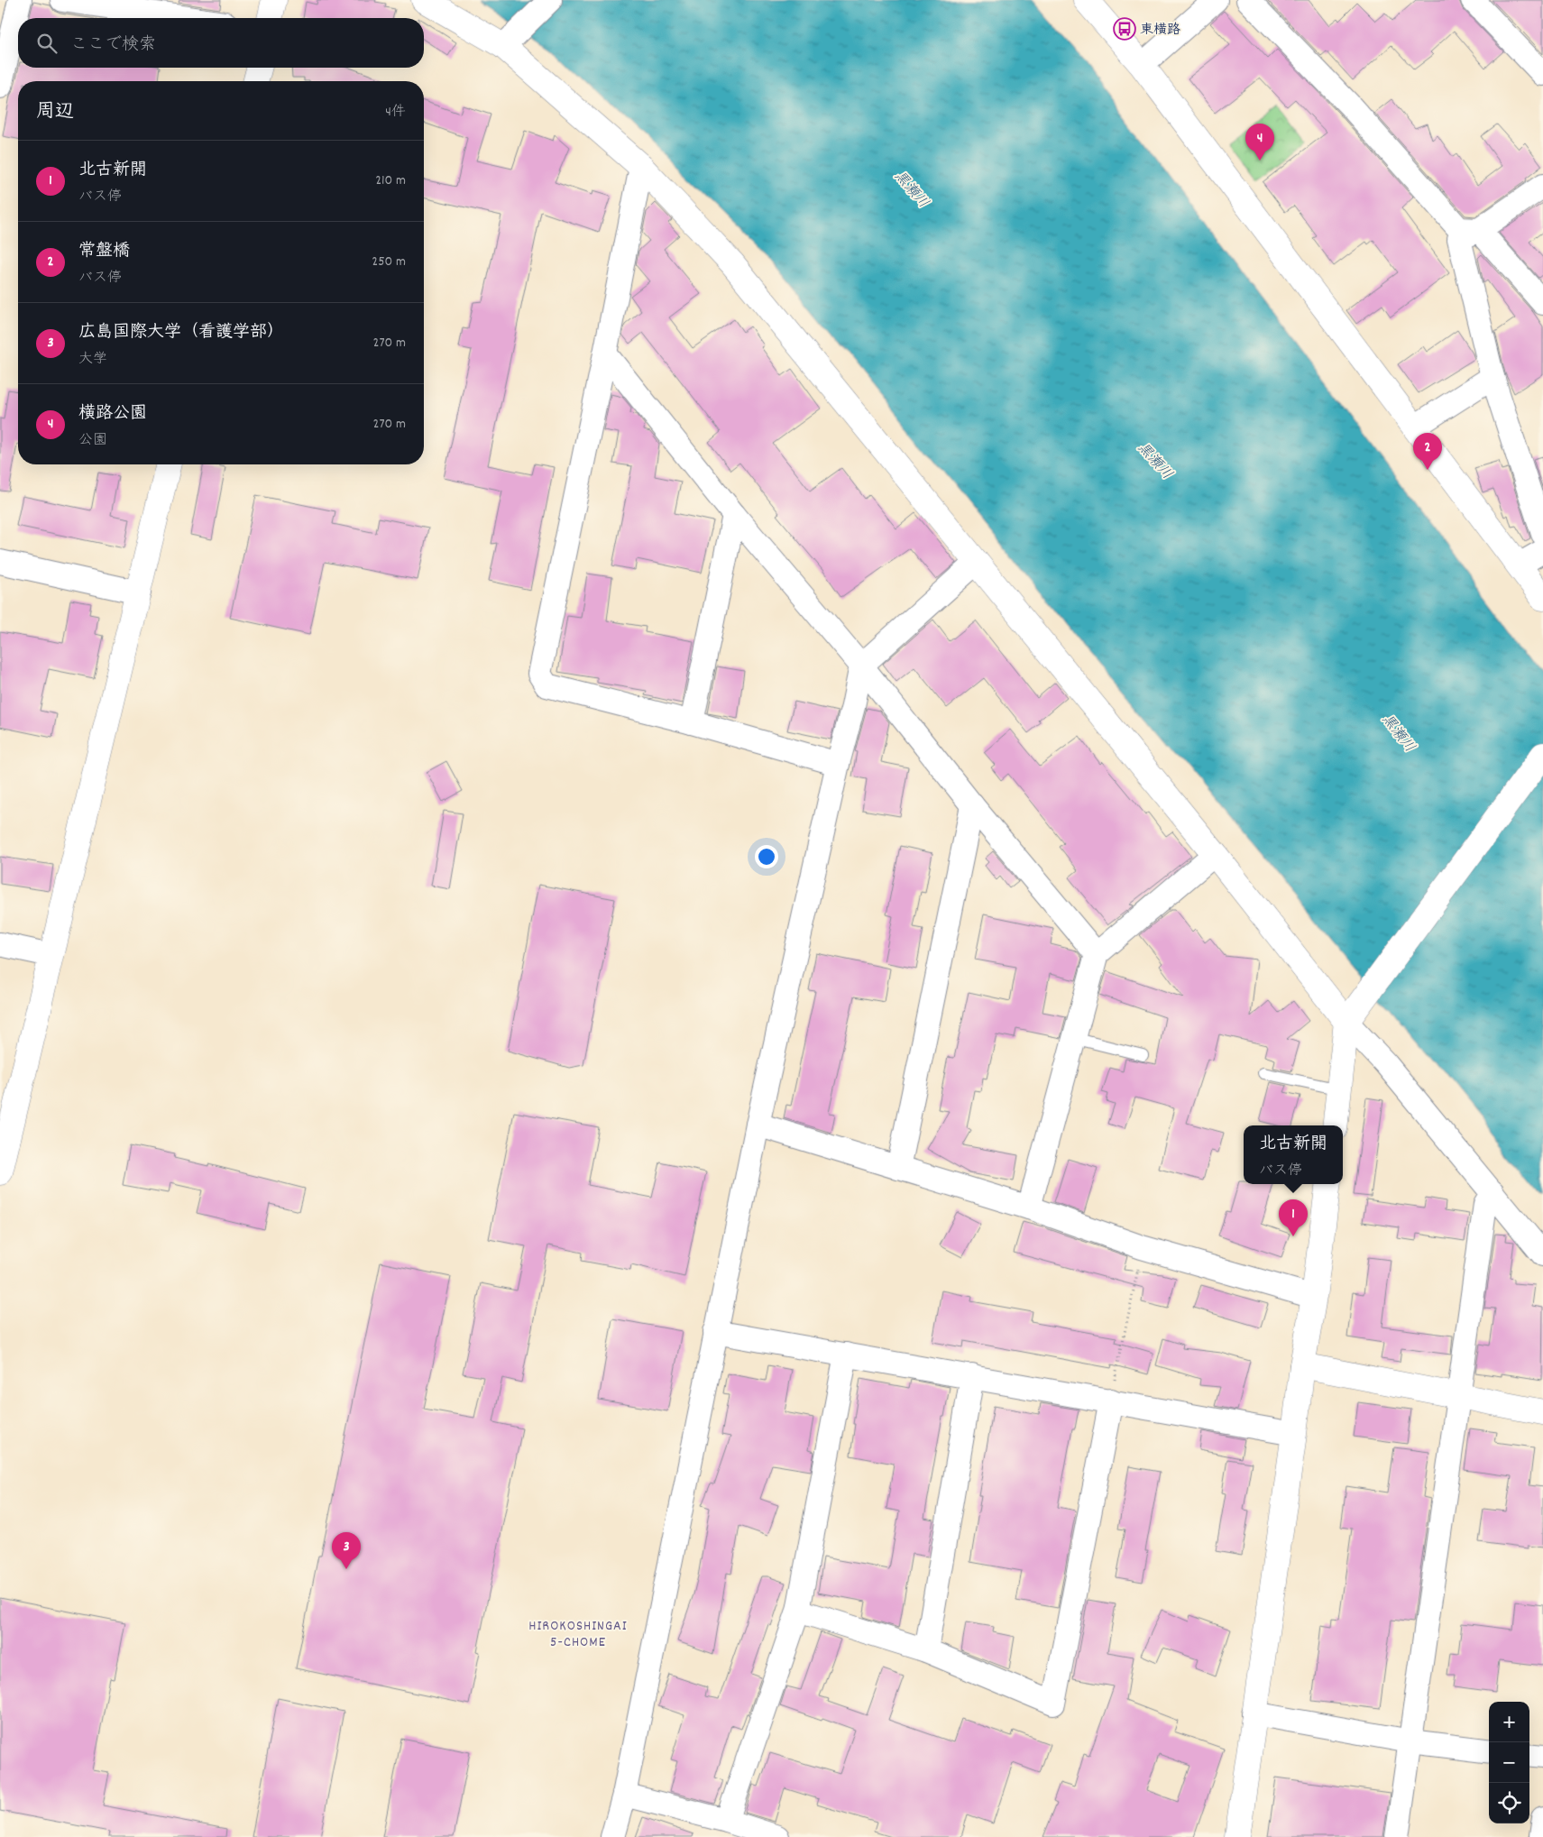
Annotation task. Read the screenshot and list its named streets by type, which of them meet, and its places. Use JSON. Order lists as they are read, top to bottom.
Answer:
{
  "districts": ["HIROKOSHINGAI 5-CHOME"],
  "water": ["黒瀬川"],
  "places": {
    "bus stop": ["東横路"]
  },
  "page": {
    "search": "ここで検索",
    "heading": ["周辺", "4件"],
    "pins": [
      "4",
      "2",
      "1",
      "3"
    ],
    "list": [
      {
        "mark": "1",
        "name": "北古新開",
        "note": "バス停",
        "value": "210 m"
      },
      {
        "mark": "2",
        "name": "常盤橋",
        "note": "バス停",
        "value": "250 m"
      },
      {
        "mark": "3",
        "name": "広島国際大学（看護学部）",
        "note": "大学",
        "value": "270 m"
      },
      {
        "mark": "4",
        "name": "横路公園",
        "note": "公園",
        "value": "270 m"
      }
    ],
    "popup": ["北古新開", "バス停"],
    "map_buttons": ["+", "−"]
  }
}
